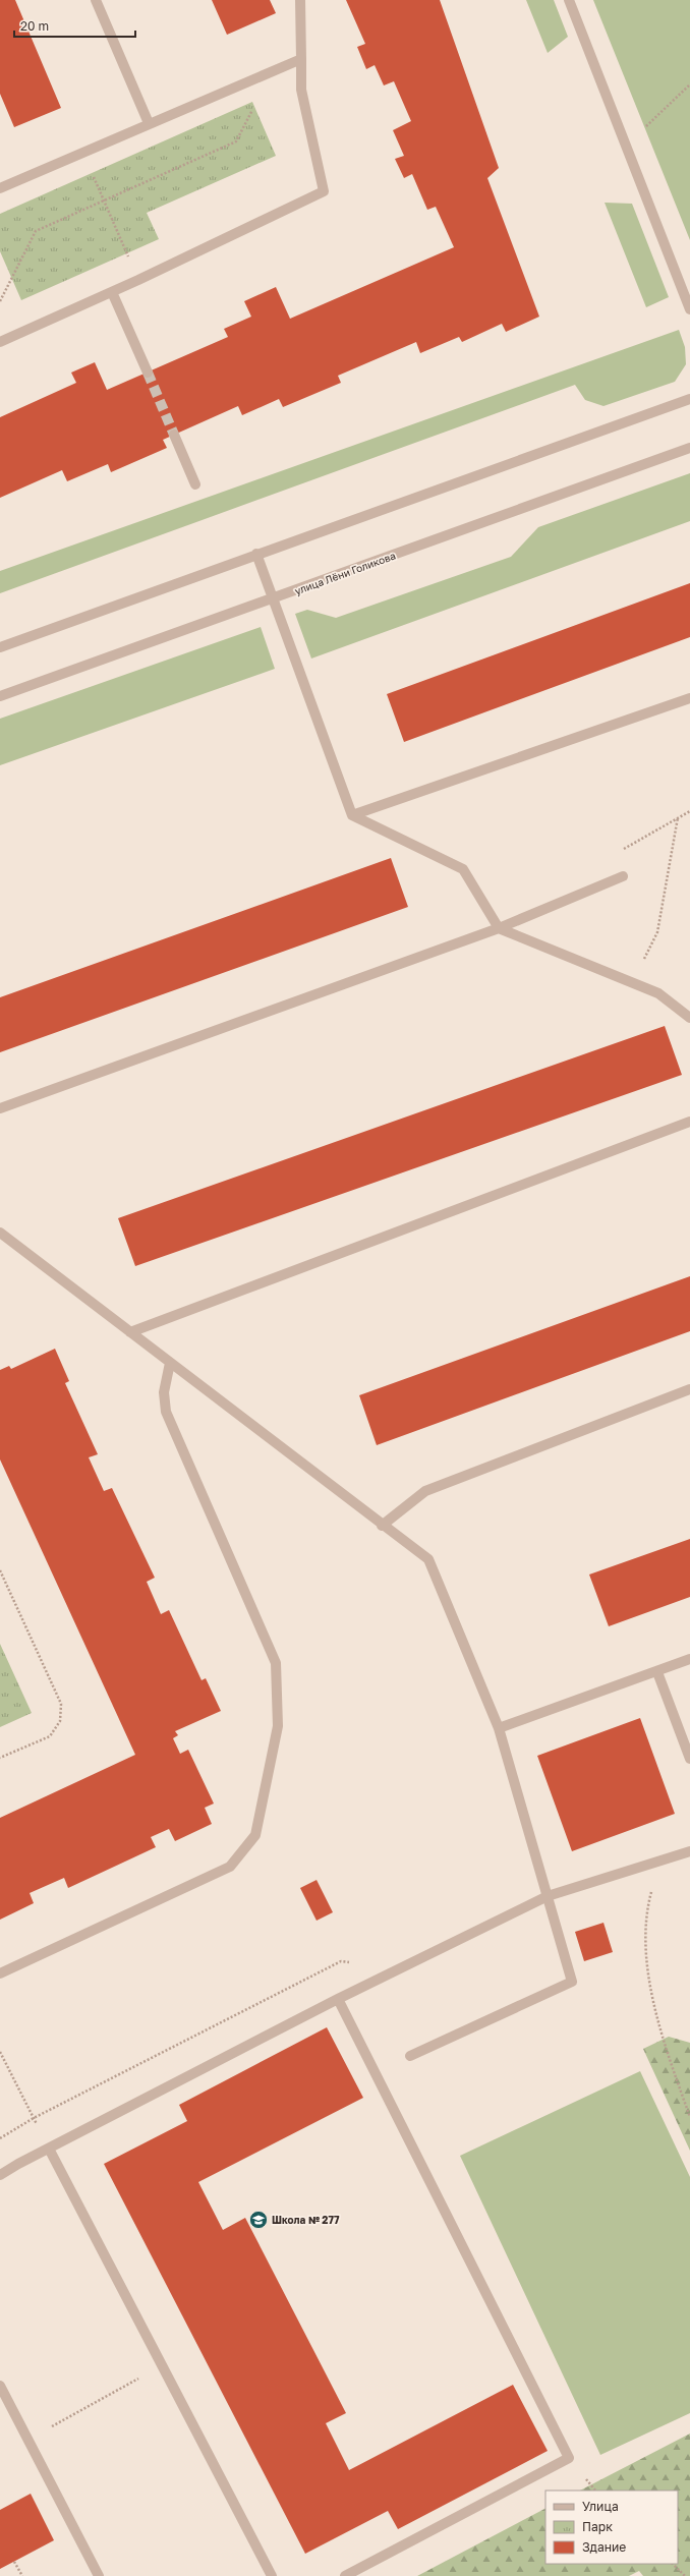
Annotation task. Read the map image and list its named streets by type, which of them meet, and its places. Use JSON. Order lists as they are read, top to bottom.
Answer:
{
  "streets": {
    "street": ["улица Лёни Голикова"]
  },
  "places": {
    "school or university": ["Школа № 277"]
  },
  "legend": ["Улица", "Парк", "Здание"],
  "scale_bar": "20 m"
}
